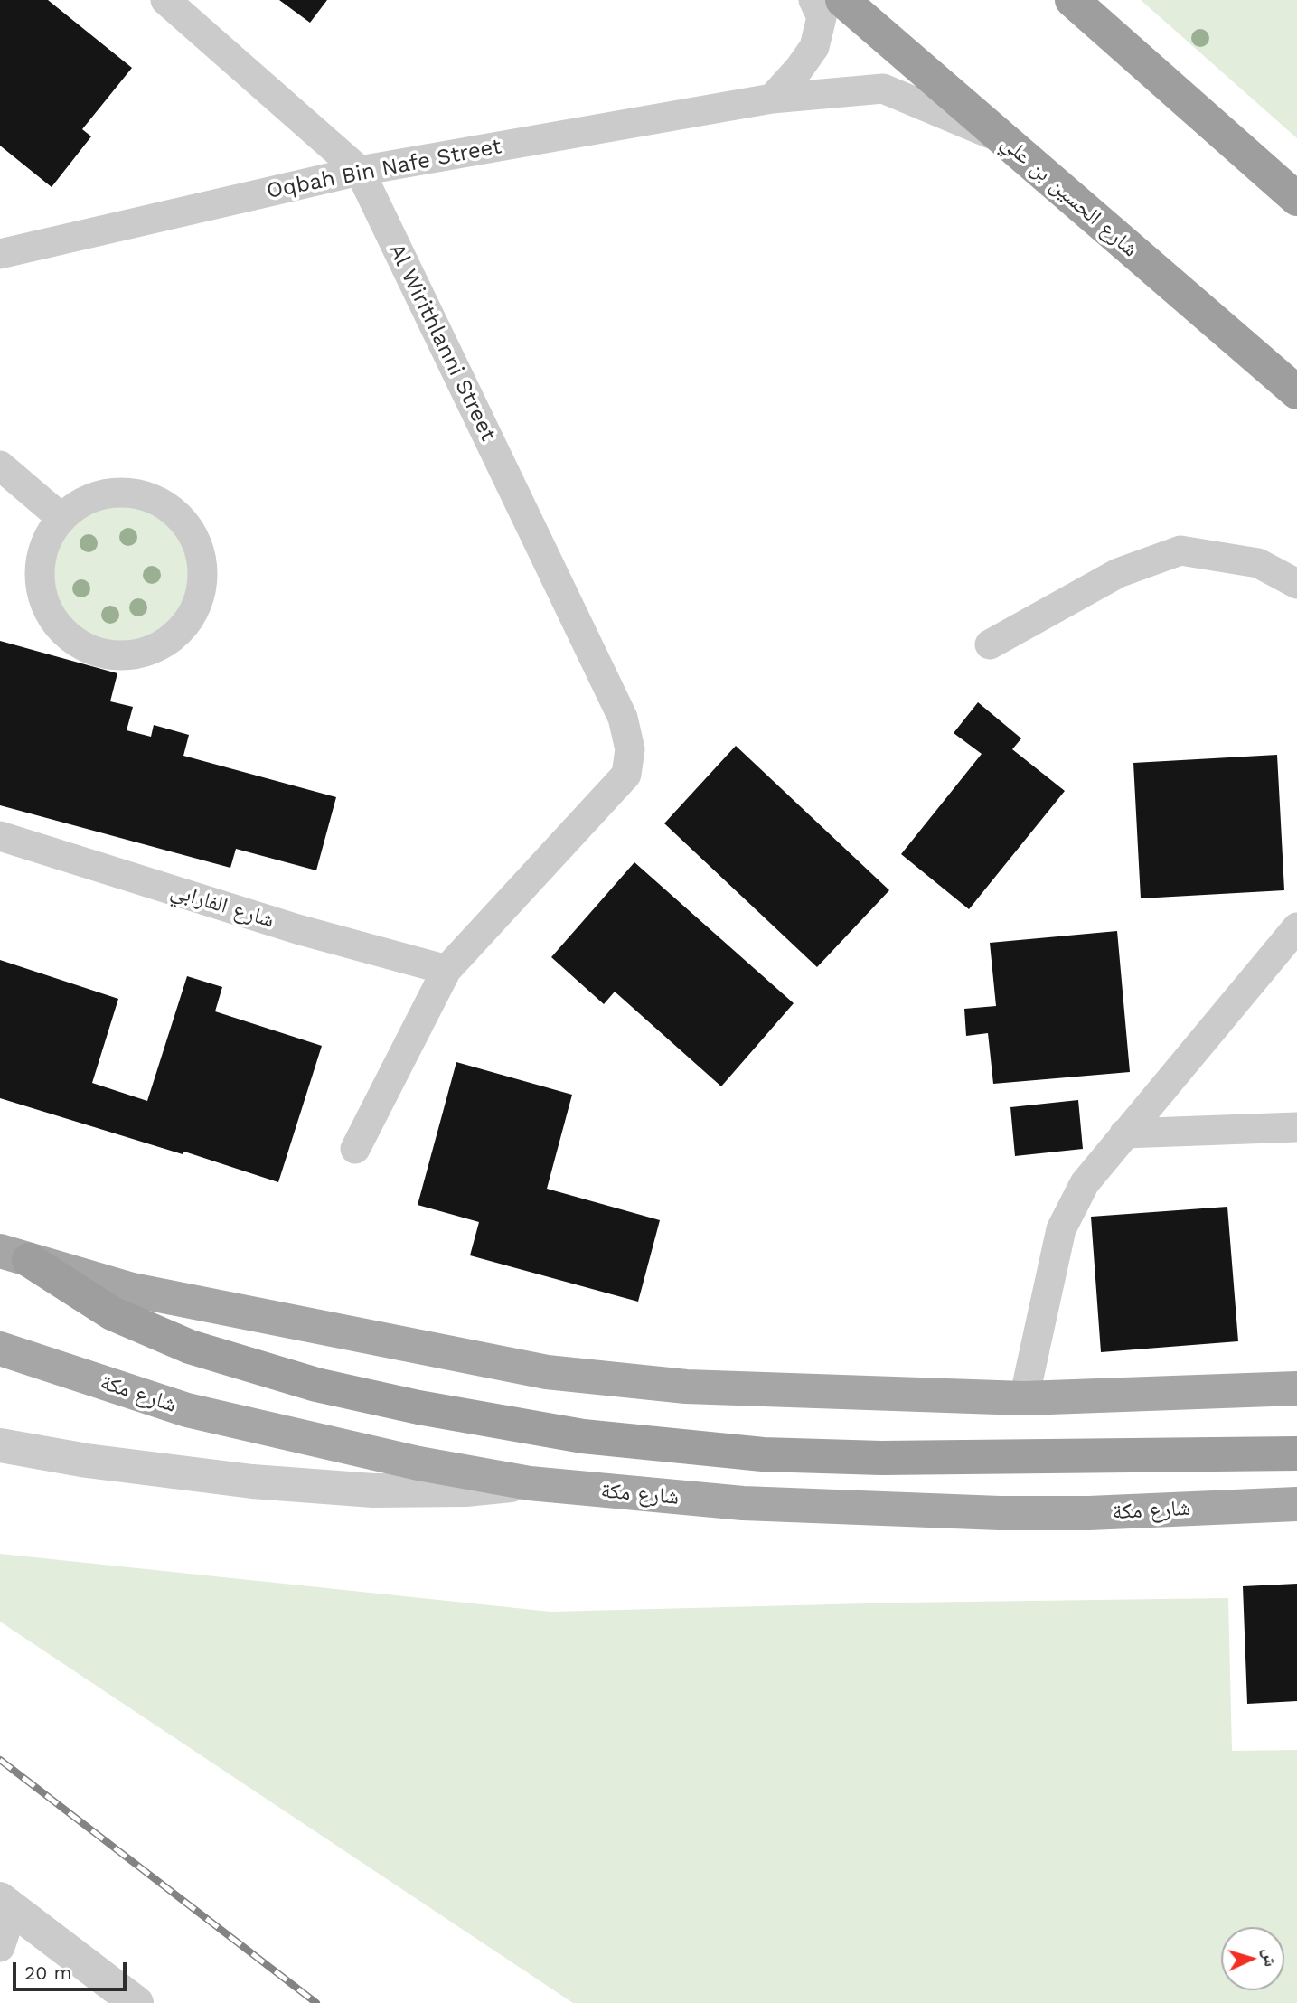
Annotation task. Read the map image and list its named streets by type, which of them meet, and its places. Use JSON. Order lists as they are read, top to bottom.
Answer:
{
  "streets": {
    "highway": ["شارع الحسين بن علي"],
    "main road": ["شارع مكة"],
    "street": ["Oqbah Bin Nafe Street", "Al Wirithlanni Street", "شارع الفارابي"]
  },
  "crossings": [
    ["Oqbah Bin Nafe Street", "شارع الحسين بن علي"],
    ["Oqbah Bin Nafe Street", "Al Wirithlanni Street"],
    ["Al Wirithlanni Street", "شارع الفارابي"]
  ],
  "scale_bar": "20 m",
  "north": "right"
}
